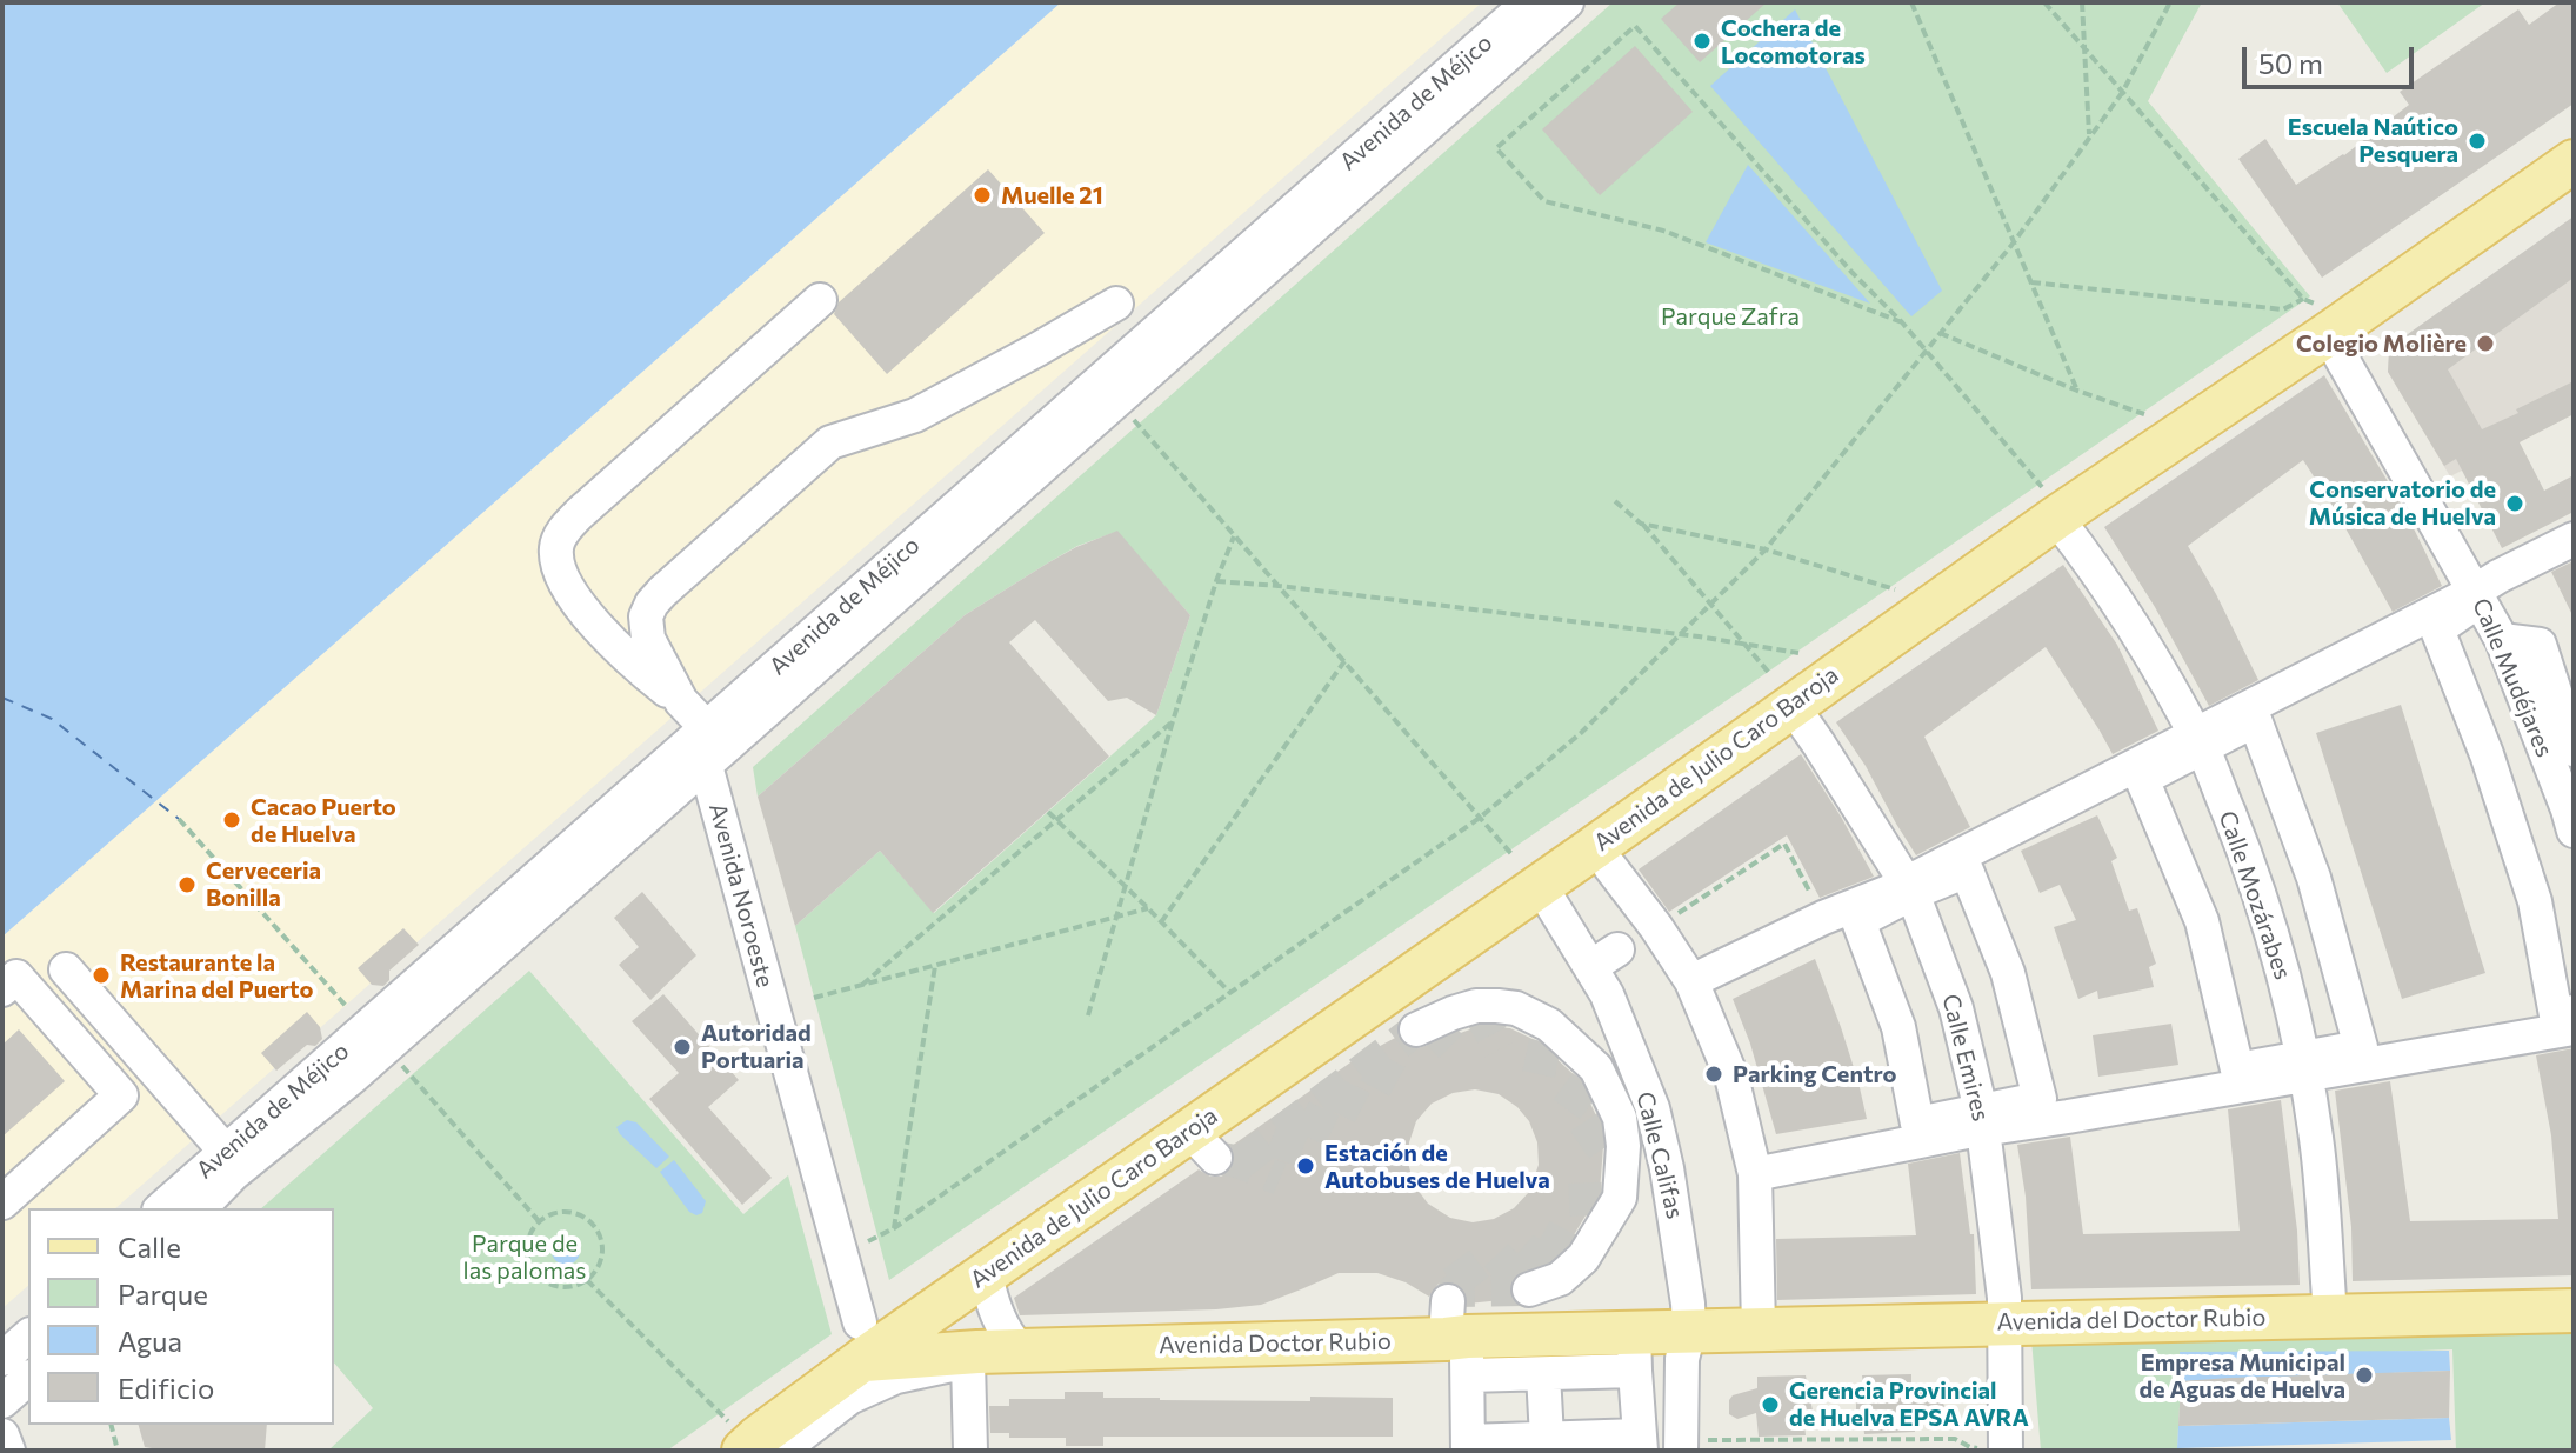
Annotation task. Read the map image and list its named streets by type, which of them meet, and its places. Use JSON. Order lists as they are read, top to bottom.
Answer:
{
  "streets": {
    "main road": ["Avenida de Julio Caro Baroja", "Avenida del Doctor Rubio", "Avenida Doctor Rubio"],
    "street": [
      "Avenida de Méjico",
      "Calle Mudéjares",
      "Avenida Noroeste",
      "Calle Mozárabes",
      "Calle Emires",
      "Calle Califas"
    ]
  },
  "crossings": [
    ["Avenida de Méjico", "Avenida Noroeste"],
    ["Calle Mudéjares", "Avenida de Julio Caro Baroja"],
    ["Avenida de Julio Caro Baroja", "Avenida Noroeste"],
    ["Avenida de Julio Caro Baroja", "Calle Mozárabes"],
    ["Avenida de Julio Caro Baroja", "Calle Emires"],
    ["Avenida de Julio Caro Baroja", "Calle Califas"],
    ["Avenida de Julio Caro Baroja", "Avenida Doctor Rubio"],
    ["Avenida Noroeste", "Avenida Doctor Rubio"],
    ["Calle Mozárabes", "Avenida del Doctor Rubio"],
    ["Calle Emires", "Avenida del Doctor Rubio"],
    ["Calle Califas", "Avenida del Doctor Rubio"],
    ["Calle Califas", "Avenida Doctor Rubio"],
    ["Avenida del Doctor Rubio", "Avenida Doctor Rubio"]
  ],
  "parks": ["Parque Zafra", "Parque de las palomas"],
  "places": [
    "Cochera de Locomotoras",
    "Escuela Naútico Pesquera",
    "Muelle 21",
    "Colegio Molière",
    "Conservatorio de Música de Huelva",
    "Cacao Puerto de Huelva",
    "Cerveceria Bonilla",
    "Restaurante la Marina del Puerto",
    "Autoridad Portuaria",
    "Parking Centro",
    "Estación de Autobuses de Huelva",
    "Empresa Municipal de Aguas de Huelva",
    "Gerencia Provincial de Huelva EPSA AVRA"
  ],
  "legend": [
    "Calle",
    "Parque",
    "Agua",
    "Edificio"
  ],
  "scale_bar": "50 m"
}
